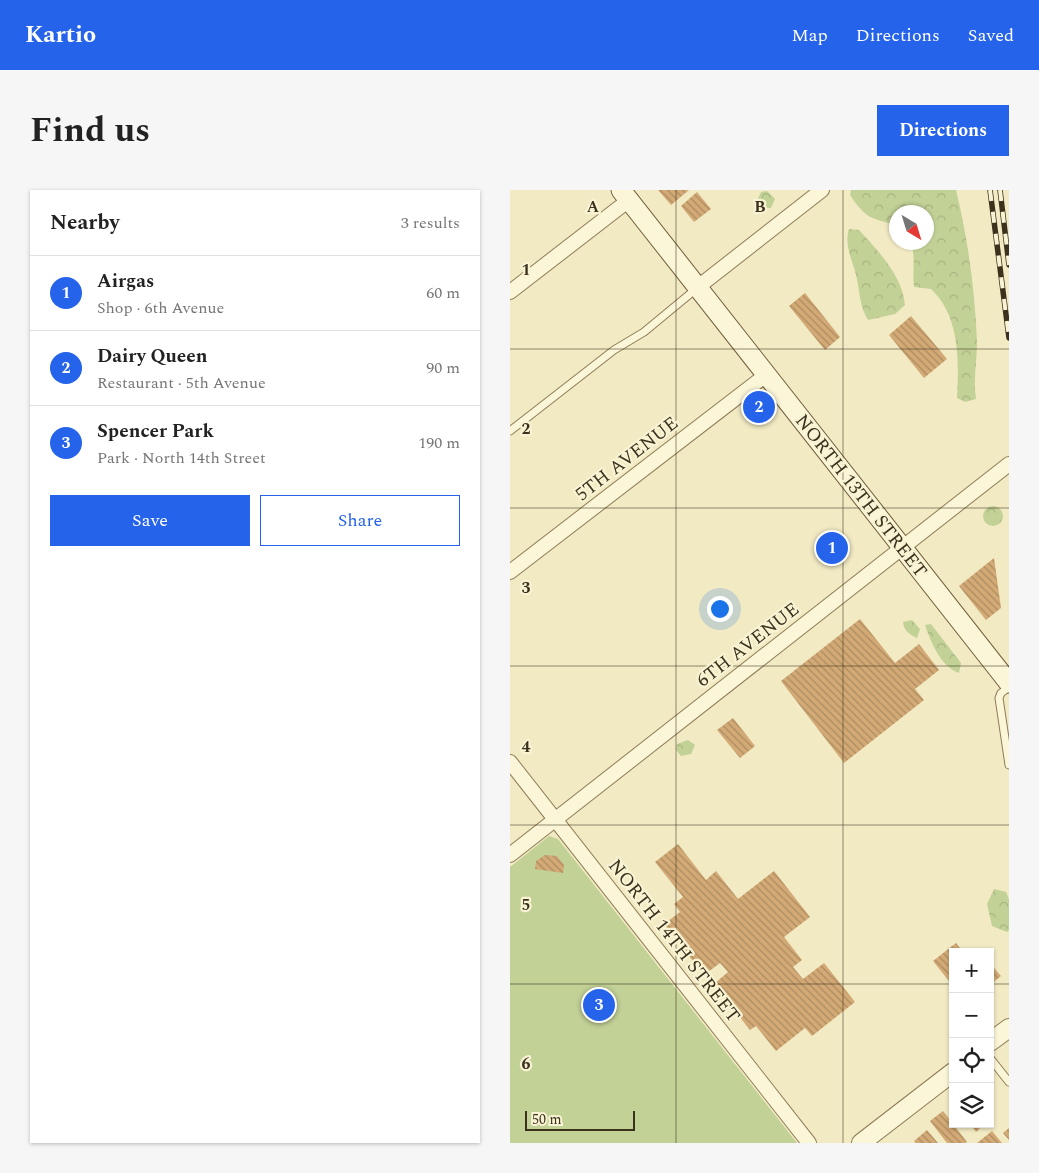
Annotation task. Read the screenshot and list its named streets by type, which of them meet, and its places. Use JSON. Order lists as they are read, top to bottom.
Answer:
{
  "streets": {
    "main road": ["NORTH 13TH STREET"],
    "street": ["5TH AVENUE", "6TH AVENUE", "NORTH 14TH STREET"]
  },
  "crossings": [
    ["5TH AVENUE", "NORTH 13TH STREET"],
    ["NORTH 13TH STREET", "6TH AVENUE"],
    ["6TH AVENUE", "NORTH 14TH STREET"]
  ],
  "scale_bar": "50 m",
  "north": "bottom right",
  "page": {
    "header": "Kartio",
    "nav": ["Map", "Directions", "Saved"],
    "title": "Find us",
    "buttons": [
      "Directions",
      ["Save", "Share"]
    ],
    "heading": ["Nearby", "3 results"],
    "list": [
      {
        "mark": "1",
        "name": "Airgas",
        "note": "Shop · 6th Avenue",
        "value": "60 m"
      },
      {
        "mark": "2",
        "name": "Dairy Queen",
        "note": "Restaurant · 5th Avenue",
        "value": "90 m"
      },
      {
        "mark": "3",
        "name": "Spencer Park",
        "note": "Park · North 14th Street",
        "value": "190 m"
      }
    ],
    "pins": ["2", "1", "3"],
    "map_buttons": ["+", "−"],
    "scale": "50 m"
  },
  "grid": {
    "columns": ["A", "B"],
    "rows": [
      "1",
      "2",
      "3",
      "4",
      "5",
      "6"
    ]
  }
}
